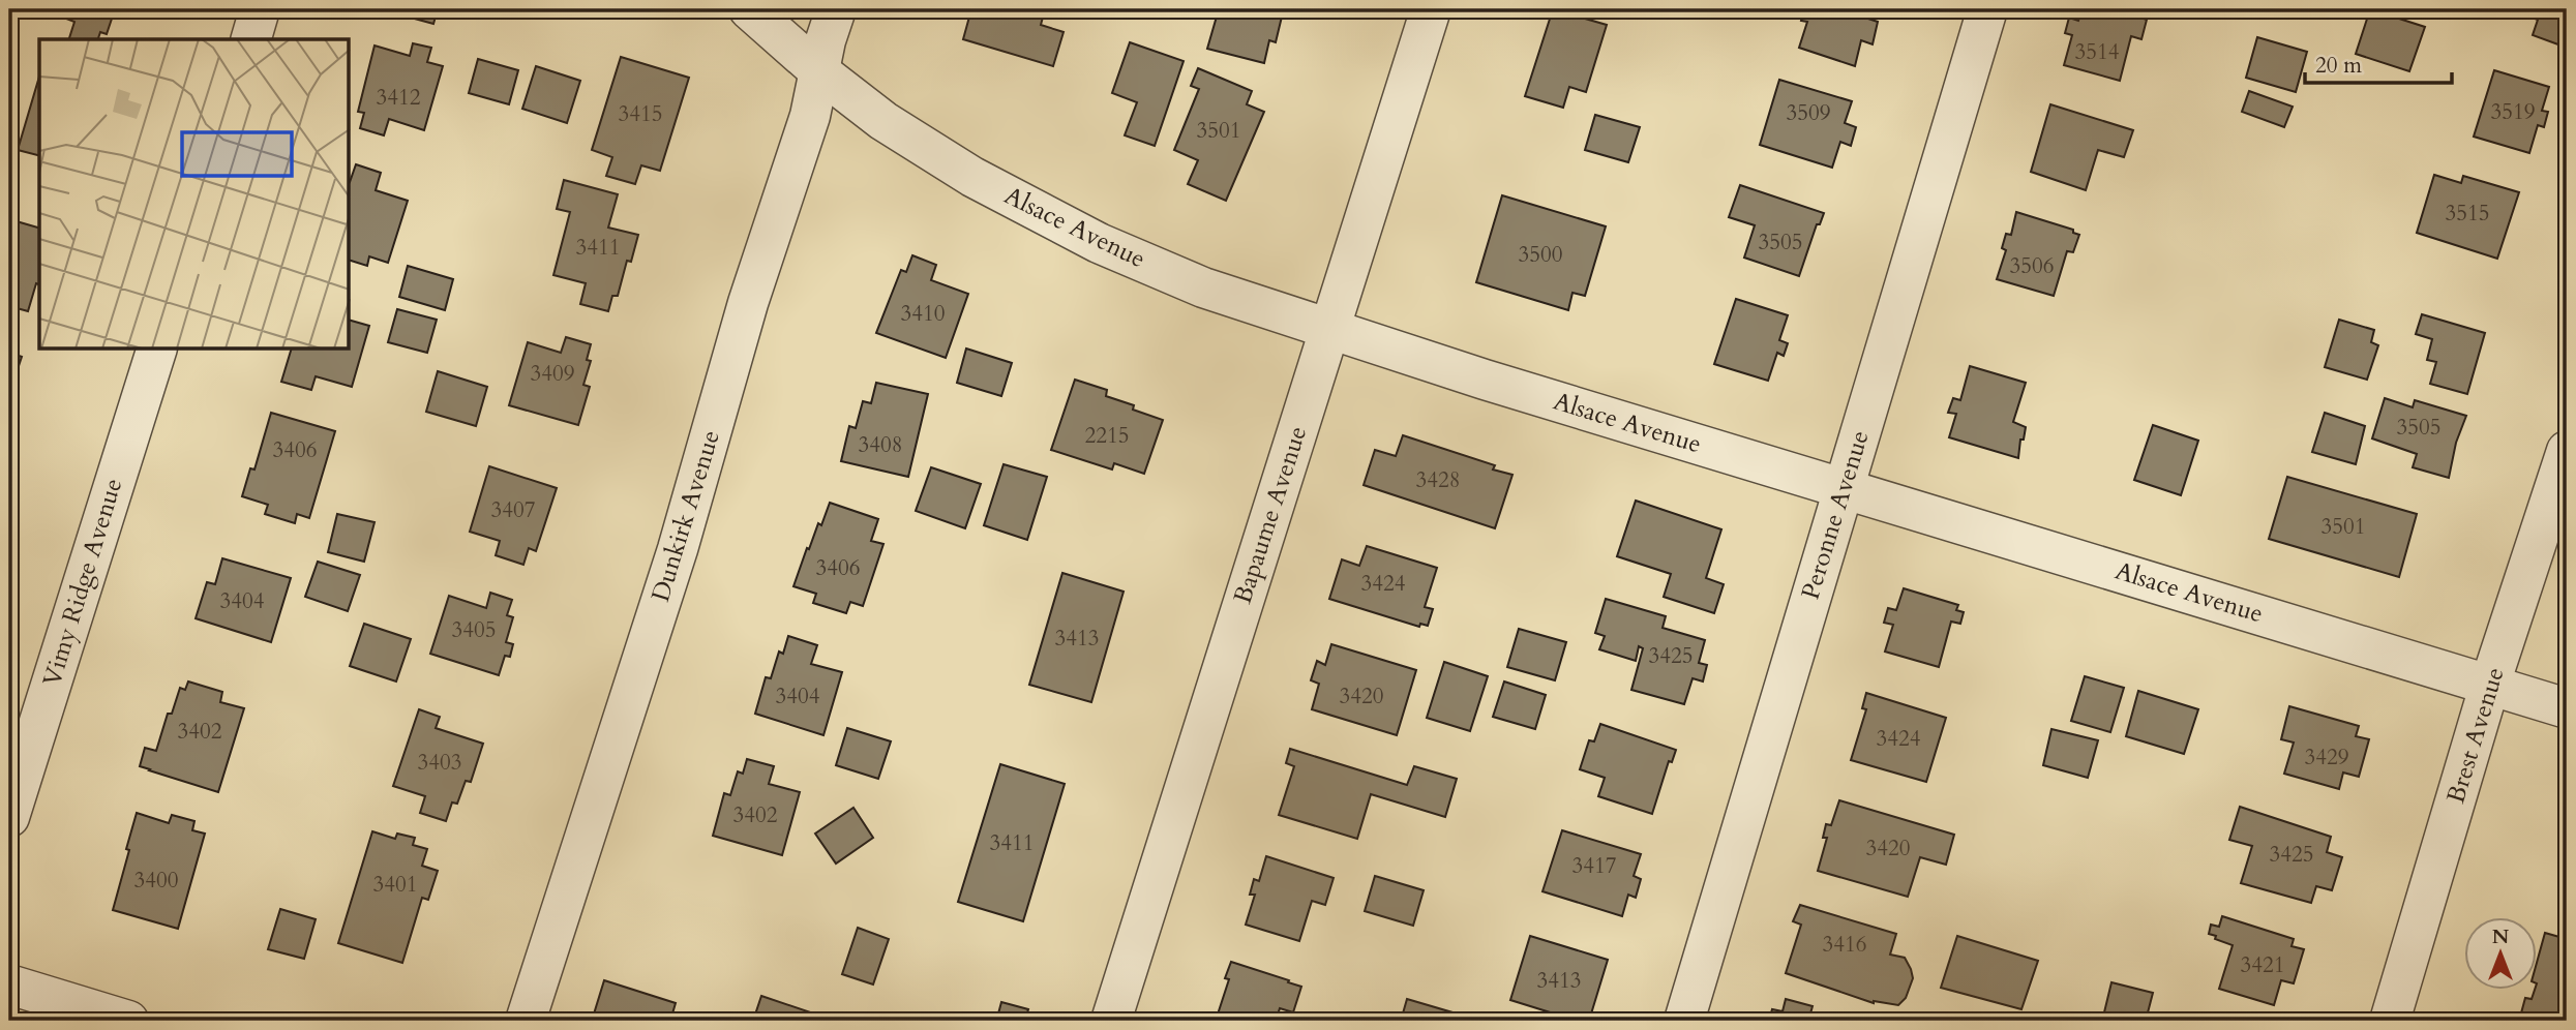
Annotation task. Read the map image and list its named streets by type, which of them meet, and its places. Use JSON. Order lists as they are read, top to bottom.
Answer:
{
  "streets": {
    "street": [
      "Alsace Avenue",
      "Bapaume Avenue",
      "Peronne Avenue",
      "Dunkirk Avenue",
      "Vimy Ridge Avenue",
      "Brest Avenue"
    ]
  },
  "crossings": [
    ["Alsace Avenue", "Bapaume Avenue"],
    ["Alsace Avenue", "Peronne Avenue"],
    ["Alsace Avenue", "Dunkirk Avenue"],
    ["Alsace Avenue", "Brest Avenue"]
  ],
  "house_numbers": [
    "3514",
    "3412",
    "3519",
    "3509",
    "3415",
    "3501",
    "3515",
    "3505",
    "3411",
    "3500",
    "3506",
    "3410",
    "3409",
    "3505",
    "2215",
    "3408",
    "3406",
    "3428",
    "3407",
    "3501",
    "3406",
    "3424",
    "3404",
    "3405",
    "3413",
    "3425",
    "3404",
    "3420",
    "3402",
    "3424",
    "3429",
    "3403",
    "3402",
    "3411",
    "3420",
    "3425",
    "3417",
    "3400",
    "3401",
    "3416",
    "3421",
    "3413"
  ],
  "scale_bar": "20 m",
  "north": "top"
}
